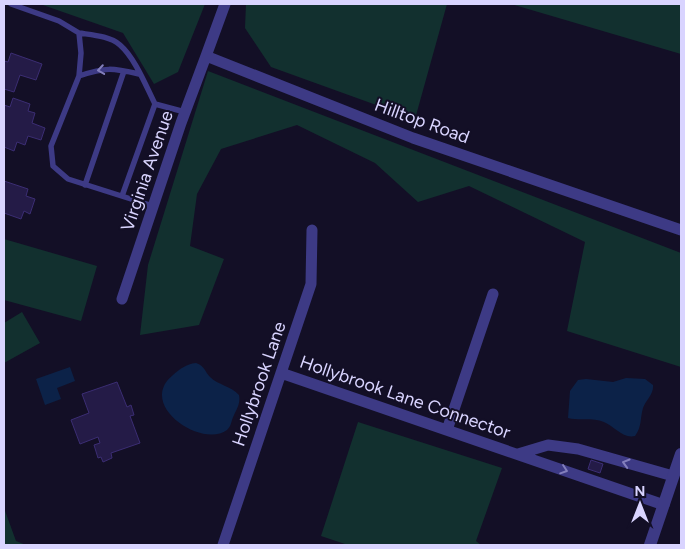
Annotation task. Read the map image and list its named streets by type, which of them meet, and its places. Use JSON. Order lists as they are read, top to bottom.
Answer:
{
  "streets": {
    "street": [
      "Hilltop Road",
      "Virginia Avenue",
      "Hollybrook Lane",
      "Hollybrook Lane Connector"
    ]
  },
  "crossings": [
    ["Hilltop Road", "Virginia Avenue"],
    ["Hollybrook Lane", "Hollybrook Lane Connector"]
  ],
  "north": "top"
}
